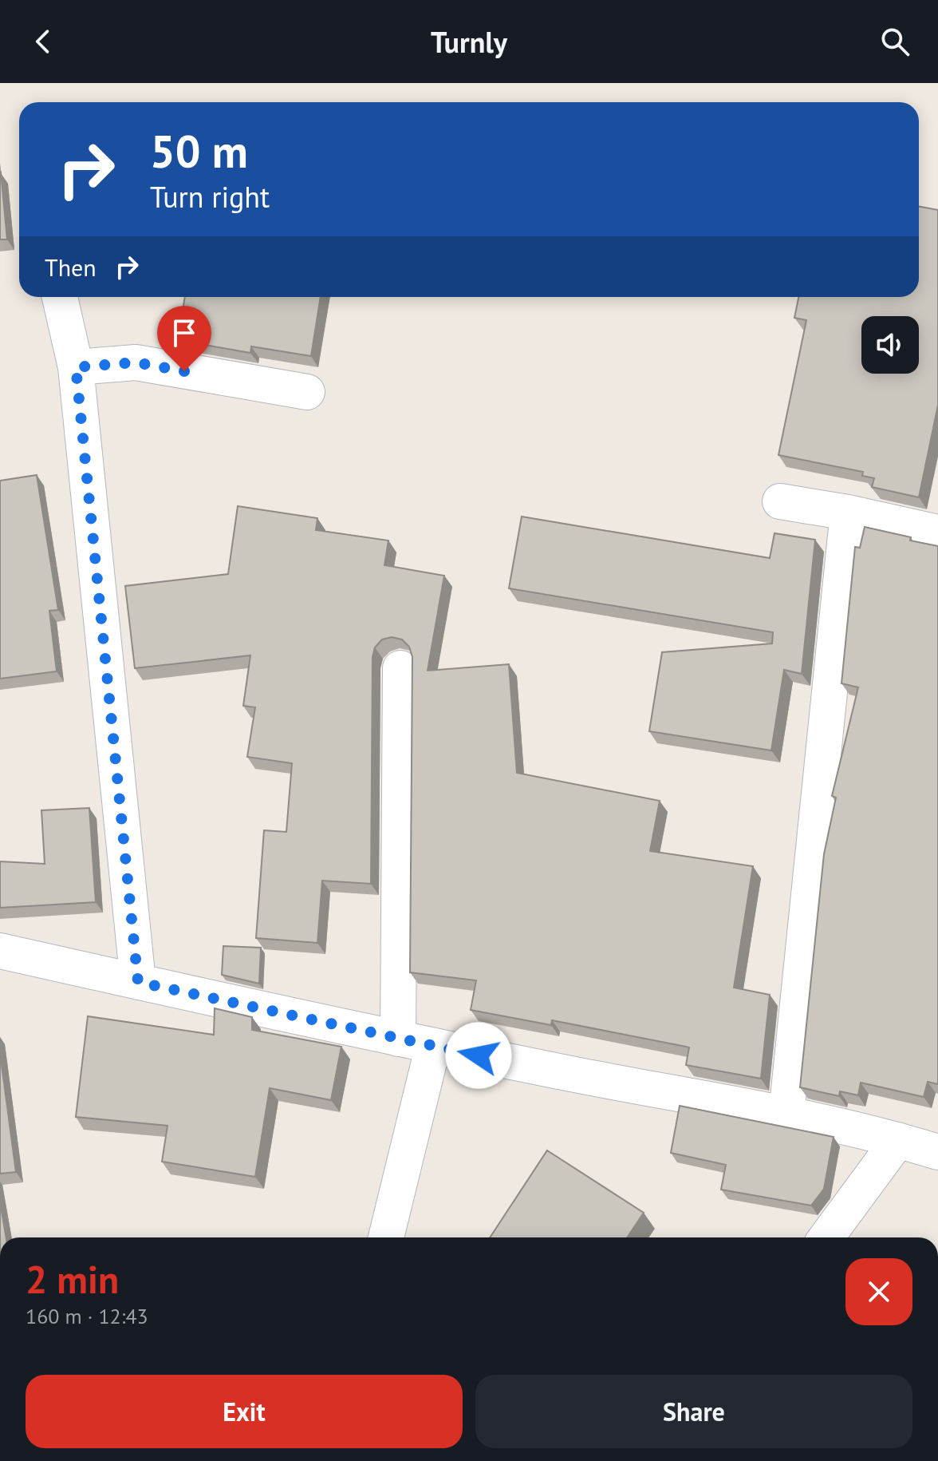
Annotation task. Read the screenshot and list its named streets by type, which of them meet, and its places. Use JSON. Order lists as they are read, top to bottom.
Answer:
{
  "page": {
    "header": "Turnly",
    "turn": ["50 m", "Turn right"],
    "then": "Then",
    "heading": ["2 min", "160 m · 12:43"],
    "buttons": ["Exit", "Share"]
  }
}
